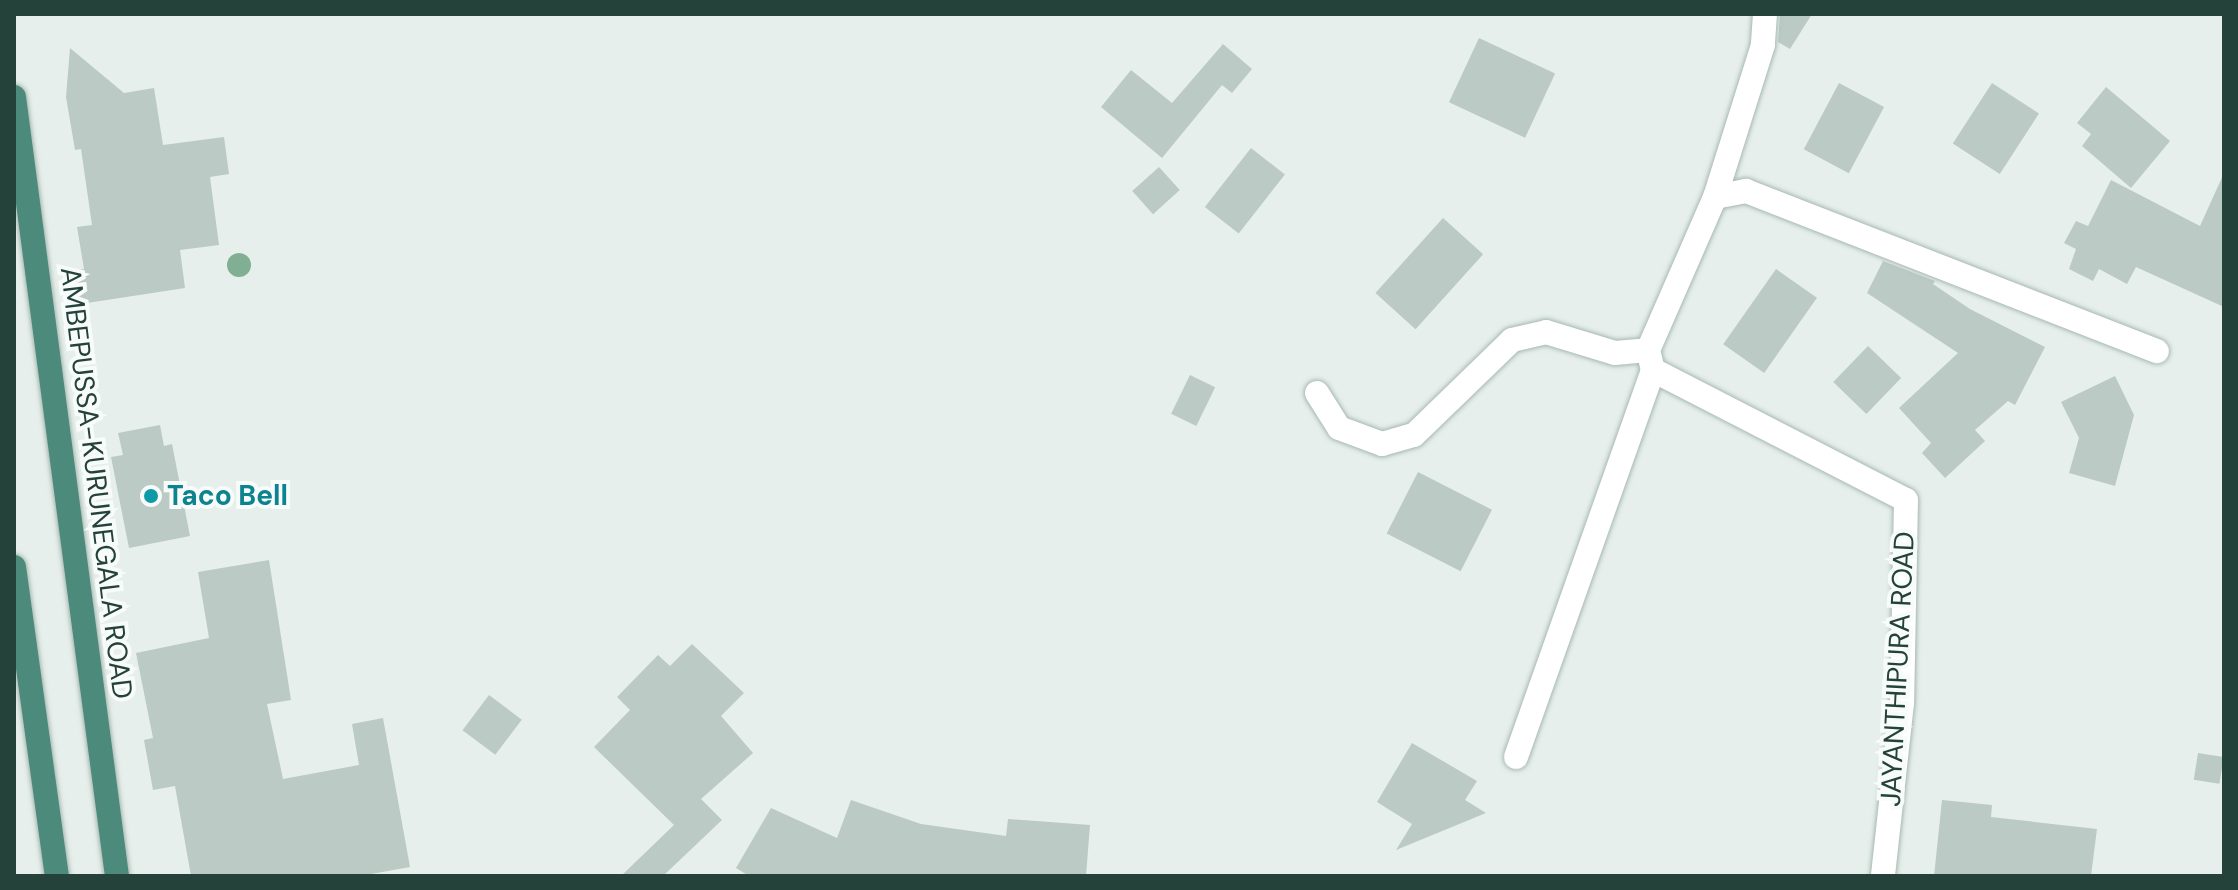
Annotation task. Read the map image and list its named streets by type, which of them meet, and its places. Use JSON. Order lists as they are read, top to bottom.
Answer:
{
  "streets": {
    "highway": ["AMBEPUSSA-KURUNEGALA ROAD"],
    "street": ["JAYANTHIPURA ROAD"]
  },
  "places": ["Taco Bell"]
}
